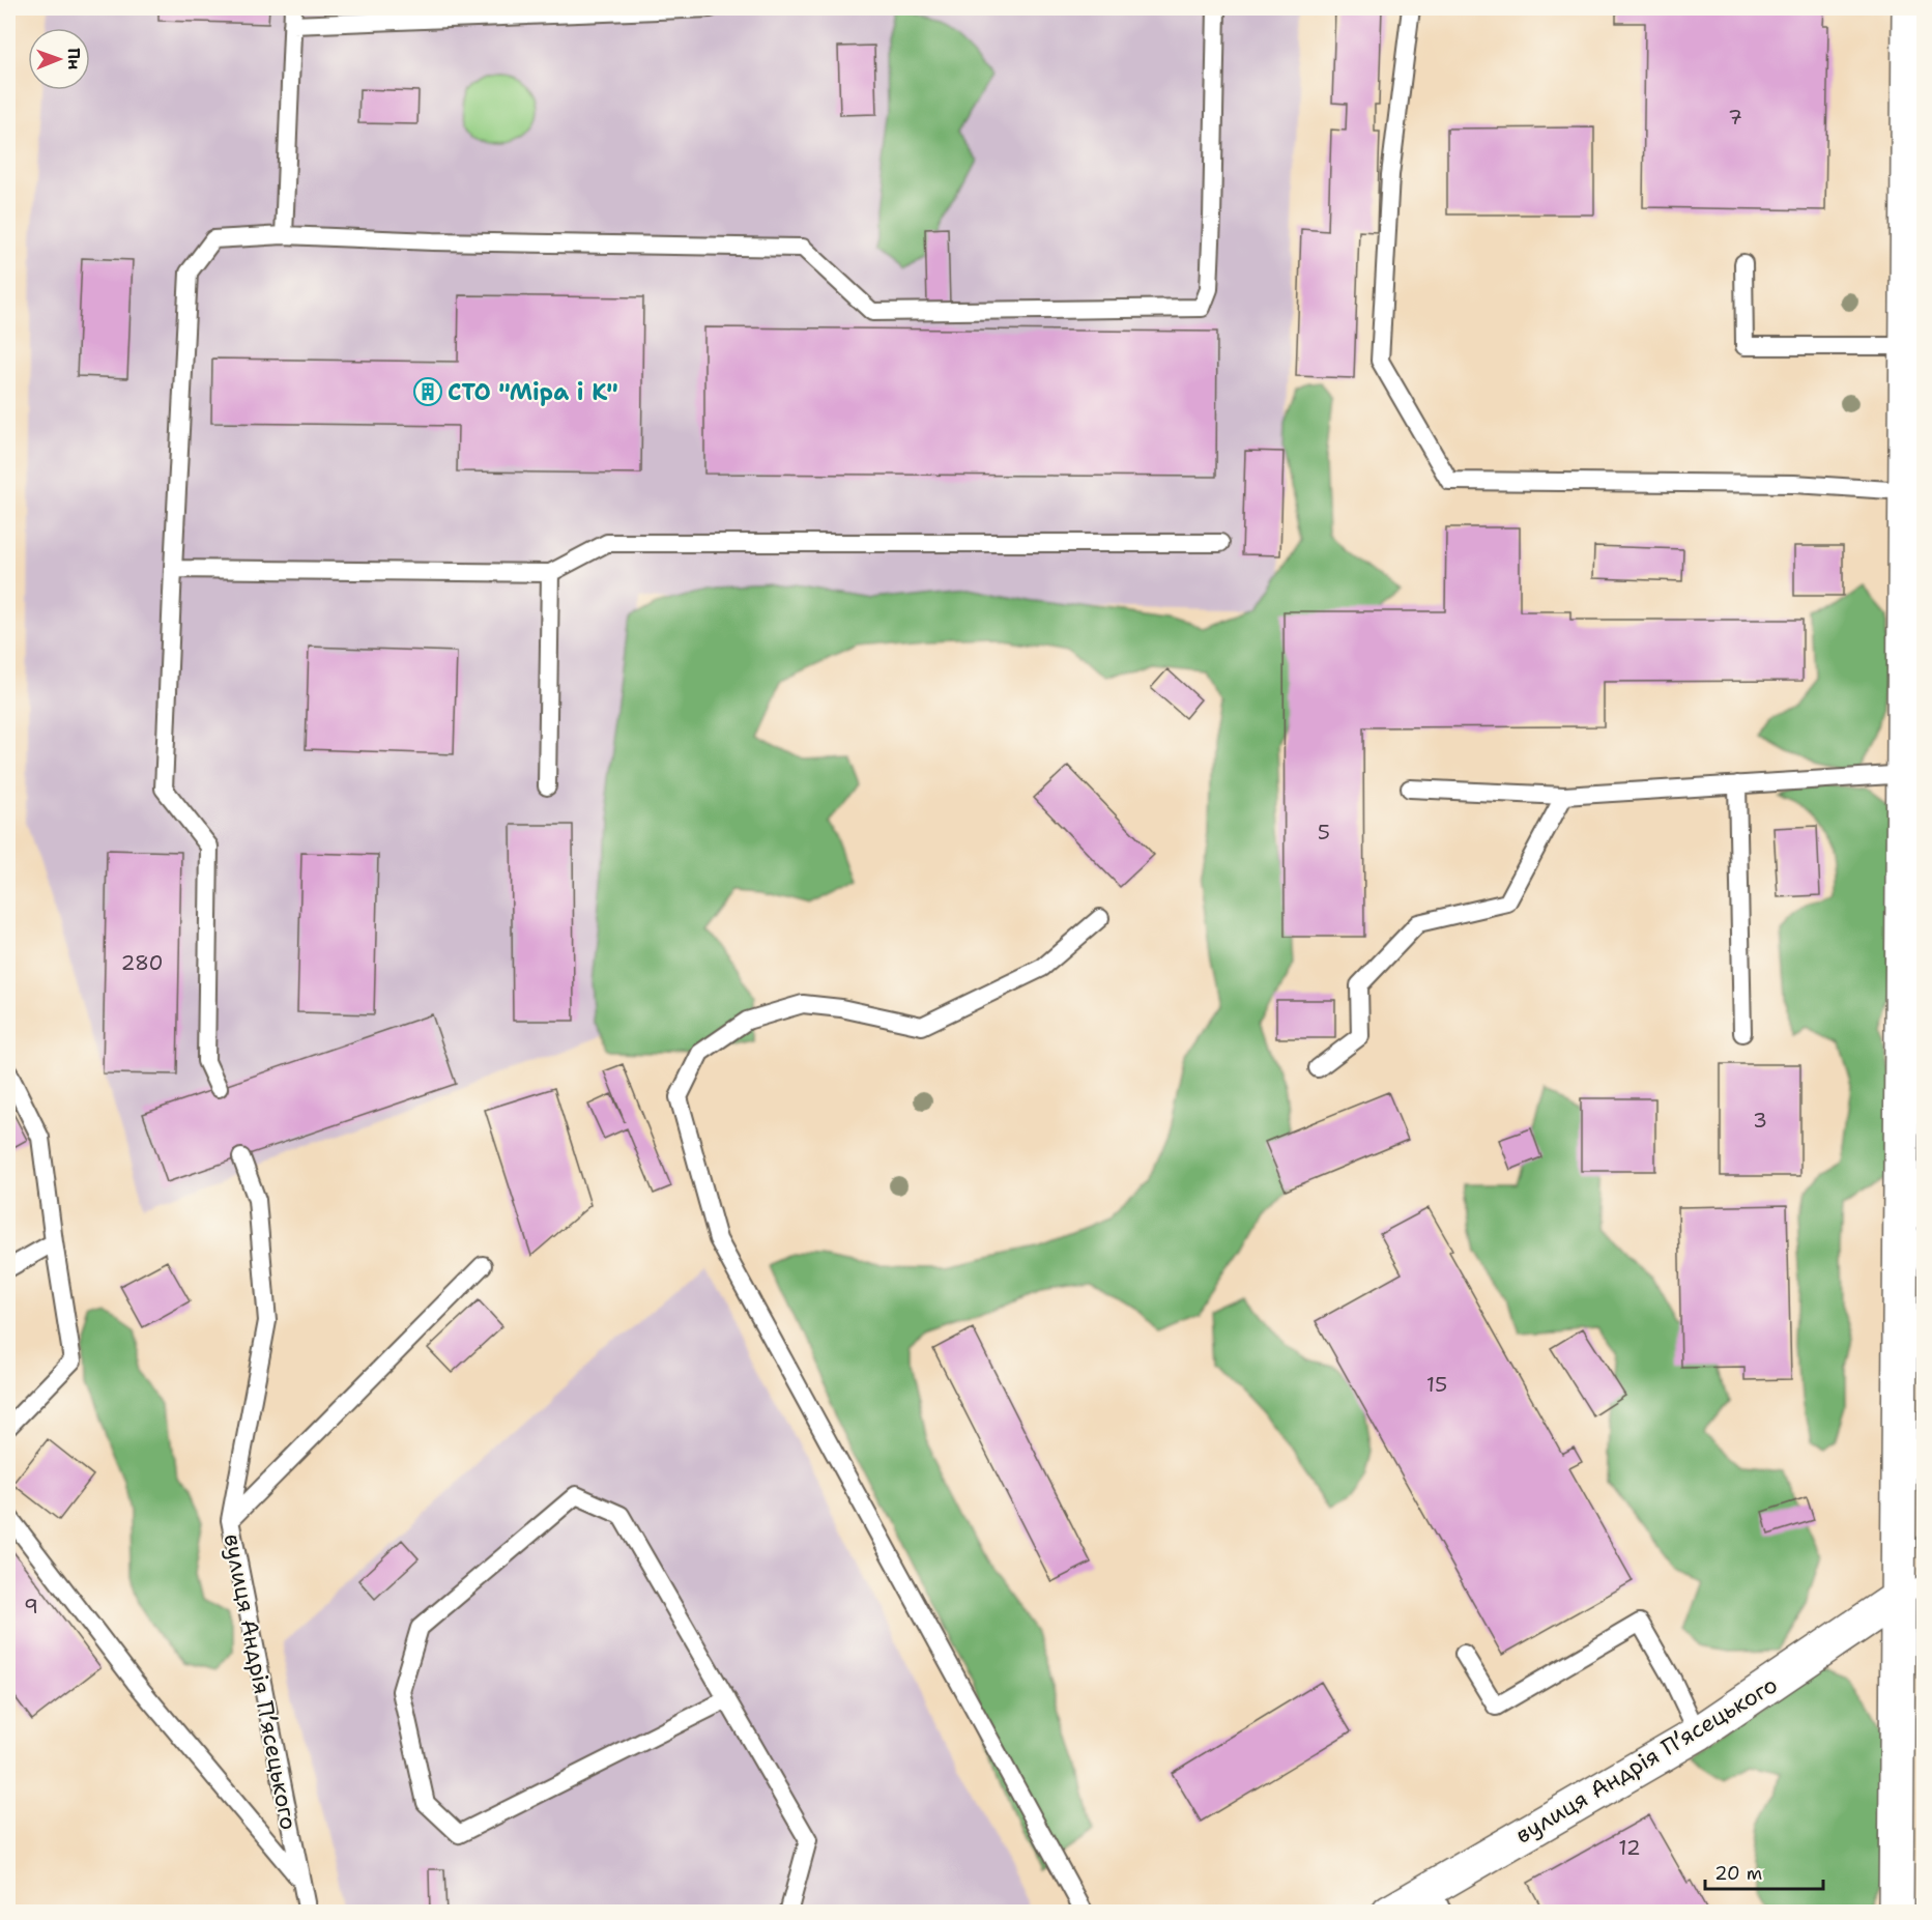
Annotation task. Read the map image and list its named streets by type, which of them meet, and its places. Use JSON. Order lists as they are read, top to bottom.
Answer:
{
  "streets": {
    "street": ["вулиця Андрія Пʼясецького"]
  },
  "places": {
    "building": ["СТО \"Міра і К\""]
  },
  "house_numbers": [
    "7",
    "5",
    "280",
    "3",
    "15",
    "9",
    "12"
  ],
  "scale_bar": "20 m",
  "north": "right"
}
